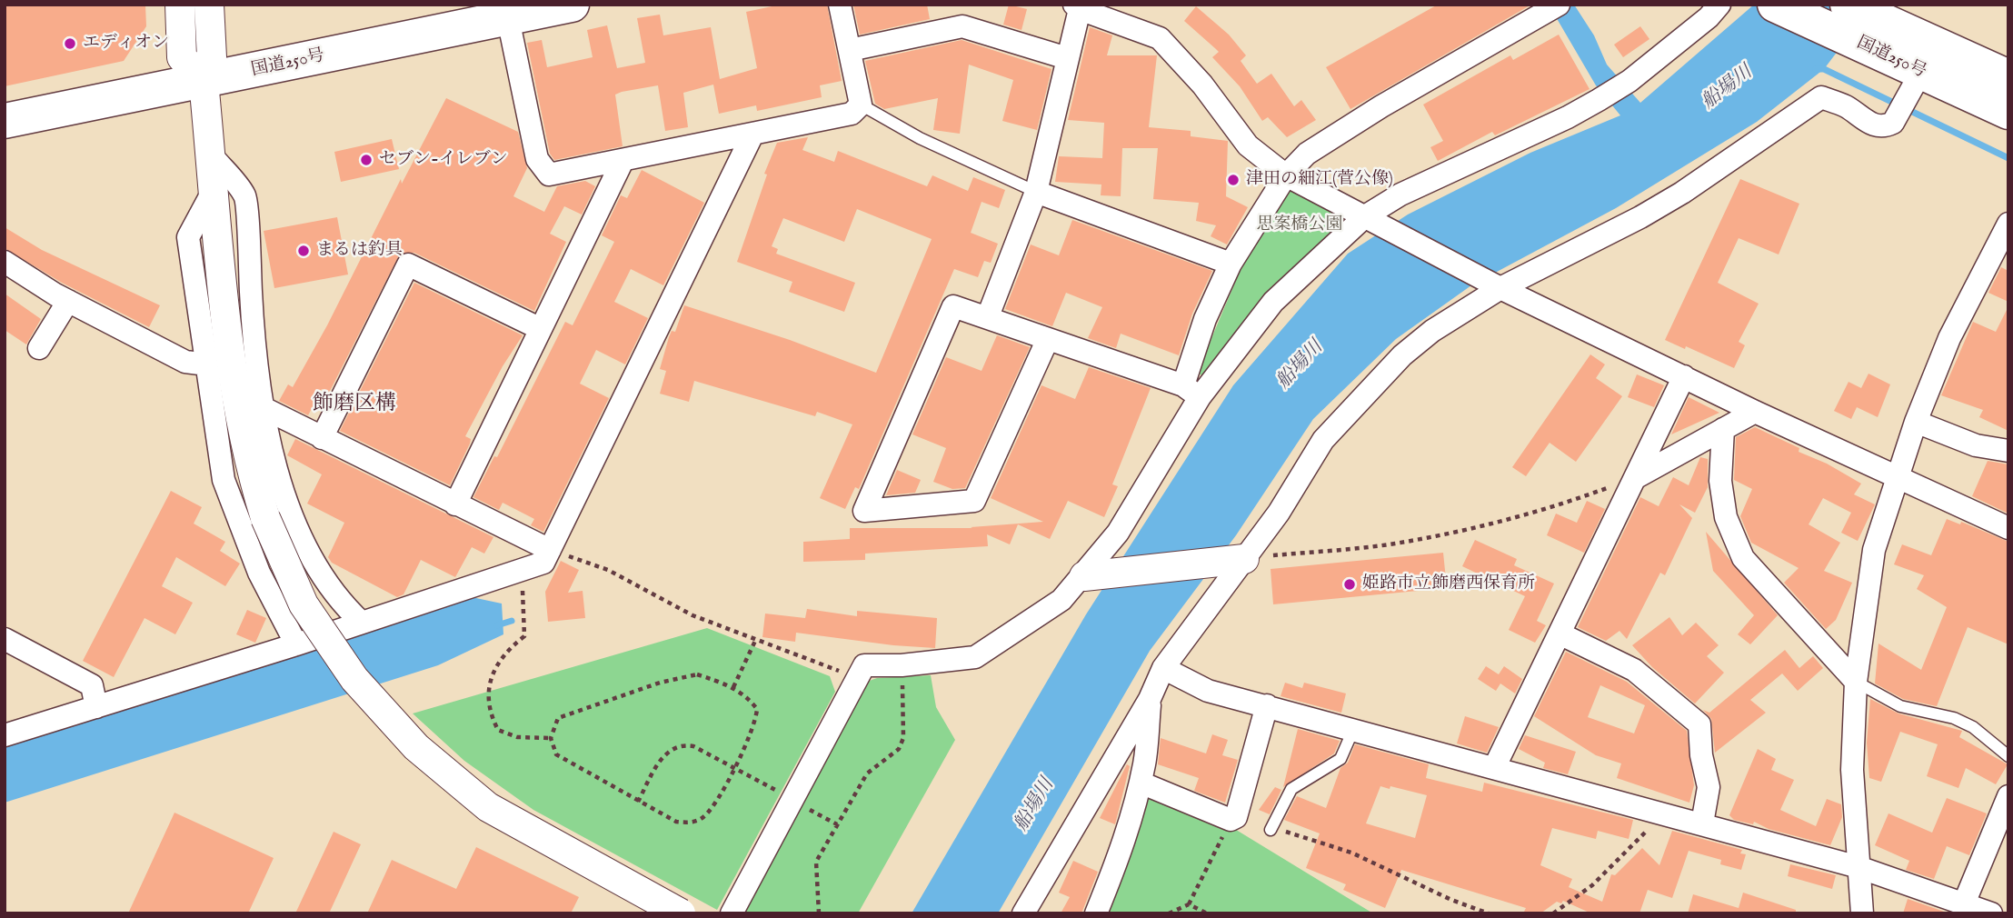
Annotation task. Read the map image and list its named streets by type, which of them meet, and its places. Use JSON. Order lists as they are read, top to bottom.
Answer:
{
  "streets": {
    "highway": ["国道250号"]
  },
  "districts": ["飾磨区構"],
  "water": ["船場川"],
  "parks": ["思案橋公園"],
  "places": [
    "エディオン",
    "セブン-イレブン",
    "津田の細江(菅公像)",
    "まるは釣具",
    "姫路市立飾磨西保育所"
  ]
}
